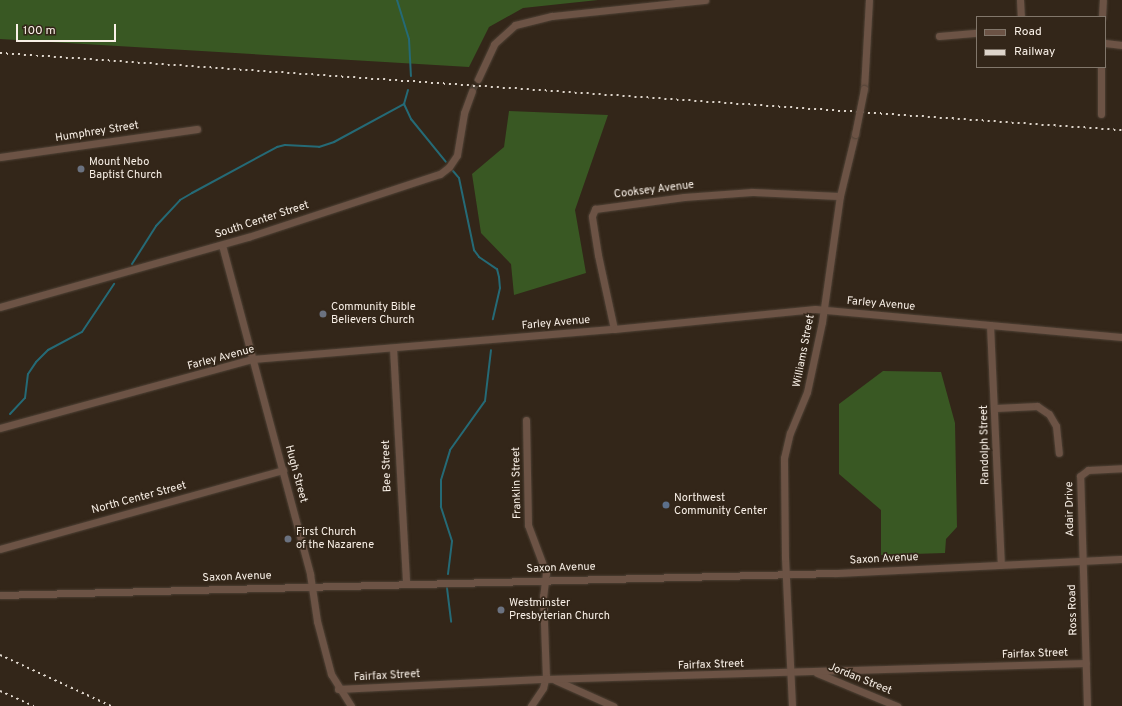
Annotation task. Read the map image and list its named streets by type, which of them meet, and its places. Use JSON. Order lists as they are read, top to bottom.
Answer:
{
  "streets": {
    "street": [
      "Humphrey Street",
      "Cooksey Avenue",
      "South Center Street",
      "Farley Avenue",
      "Williams Street",
      "Randolph Street",
      "Bee Street",
      "Hugh Street",
      "Franklin Street",
      "North Center Street",
      "Adair Drive",
      "Saxon Avenue",
      "Ross Road",
      "Fairfax Street",
      "Jordan Street"
    ]
  },
  "crossings": [
    ["Cooksey Avenue", "Farley Avenue"],
    ["Cooksey Avenue", "Williams Street"],
    ["South Center Street", "Hugh Street"],
    ["Farley Avenue", "Williams Street"],
    ["Farley Avenue", "Randolph Street"],
    ["Farley Avenue", "Bee Street"],
    ["Farley Avenue", "Hugh Street"],
    ["Williams Street", "Saxon Avenue"],
    ["Williams Street", "Fairfax Street"],
    ["Randolph Street", "Saxon Avenue"],
    ["Bee Street", "Saxon Avenue"],
    ["Hugh Street", "North Center Street"],
    ["Hugh Street", "Saxon Avenue"],
    ["Hugh Street", "Fairfax Street"],
    ["Franklin Street", "Saxon Avenue"],
    ["Franklin Street", "Fairfax Street"],
    ["Adair Drive", "Saxon Avenue"],
    ["Adair Drive", "Ross Road"],
    ["Saxon Avenue", "Ross Road"],
    ["Ross Road", "Fairfax Street"],
    ["Fairfax Street", "Jordan Street"]
  ],
  "places": [
    "Mount Nebo Baptist Church",
    "Community Bible Believers Church",
    "Northwest Community Center",
    "First Church of the Nazarene",
    "Westminster Presbyterian Church"
  ],
  "legend": ["Road", "Railway"],
  "scale_bar": "100 m"
}
